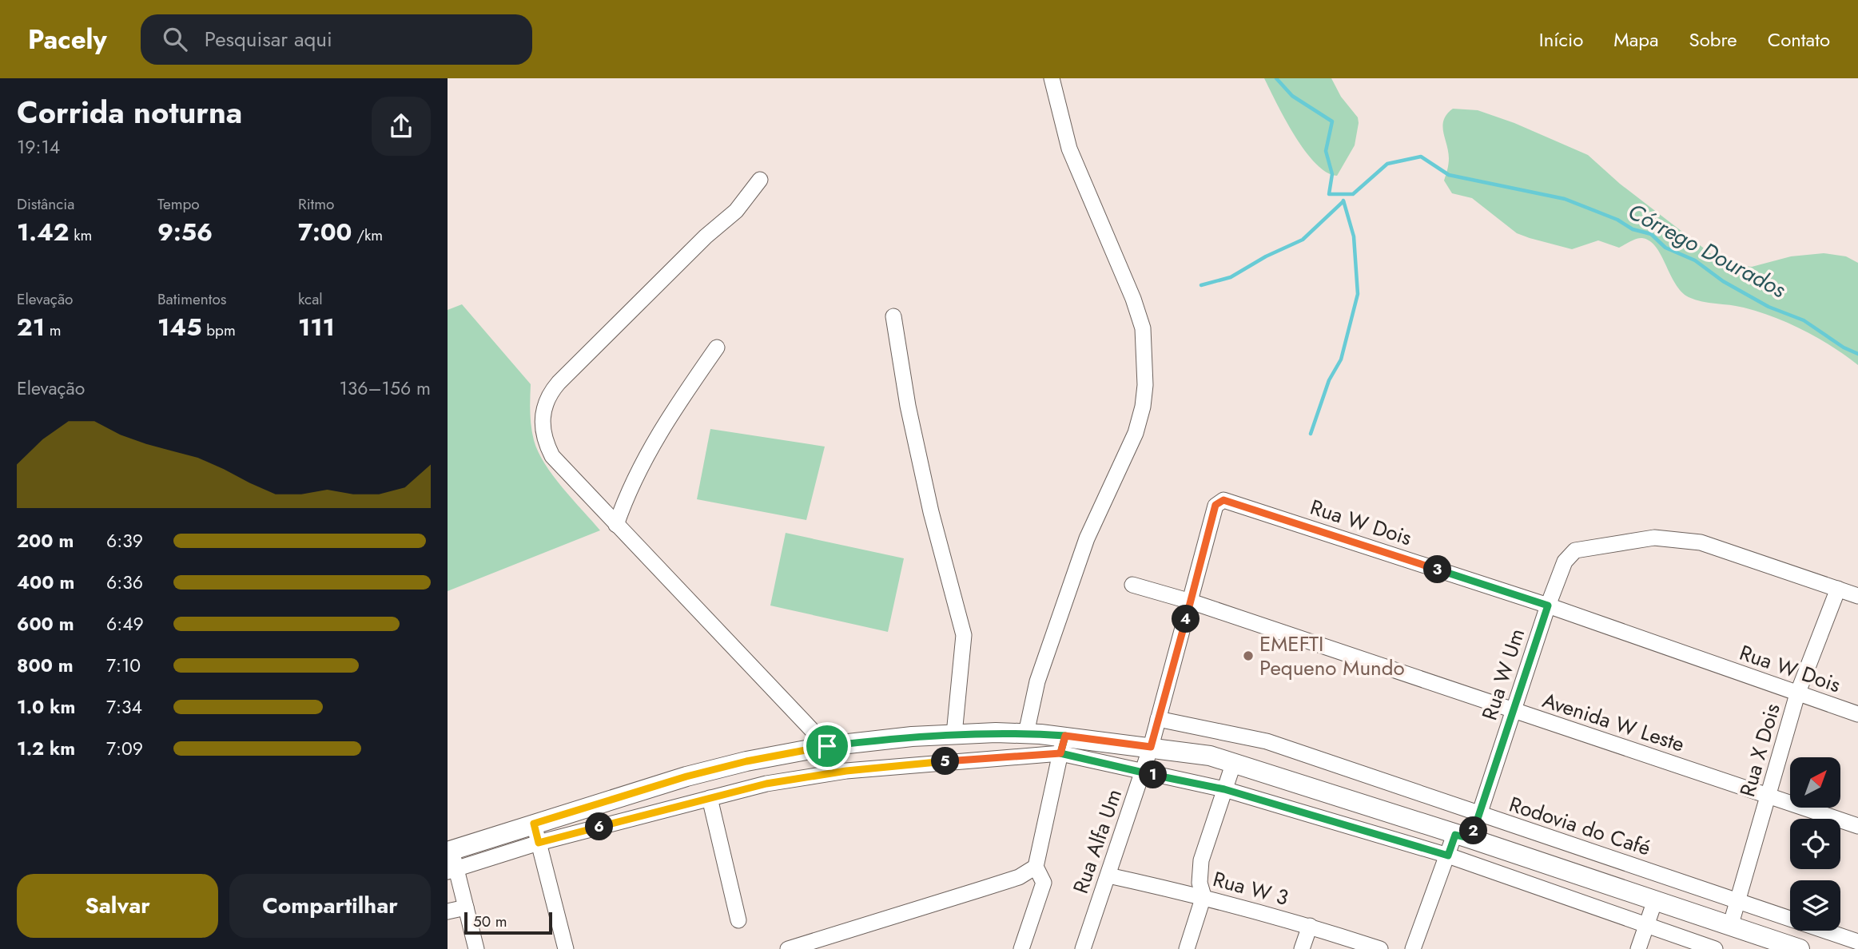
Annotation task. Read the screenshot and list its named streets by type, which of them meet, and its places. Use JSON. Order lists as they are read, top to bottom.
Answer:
{
  "streets": {
    "street": [
      "Rua W Dois",
      "Rua W Um",
      "Avenida W Leste",
      "Rua X Dois",
      "Rodovia do Café",
      "Rua Alfa Um",
      "Rua W 3"
    ]
  },
  "crossings": [
    ["Rua W Dois", "Rua W Um"],
    ["Rua W Dois", "Avenida W Leste"],
    ["Rua W Dois", "Rua X Dois"],
    ["Rua W Dois", "Rodovia do Café"],
    ["Rua W Dois", "Rua Alfa Um"],
    ["Rua W Um", "Avenida W Leste"],
    ["Rua W Um", "Rua X Dois"],
    ["Rua W Um", "Rodovia do Café"],
    ["Avenida W Leste", "Rua X Dois"],
    ["Rua X Dois", "Rodovia do Café"],
    ["Rua Alfa Um", "Rua W 3"]
  ],
  "water": ["Córrego Dourados"],
  "places": ["EMEFTI Pequeno Mundo"],
  "scale_bar": "50 m",
  "north": "top right",
  "page": {
    "header": "Pacely",
    "search": "Pesquisar aqui",
    "nav": [
      "Início",
      "Mapa",
      "Sobre",
      "Contato"
    ],
    "heading": ["Corrida noturna", "19:14"],
    "stats": [
      ["Distância", "1.42 km"],
      ["Tempo", "9:56"],
      ["Ritmo", "7:00 /km"],
      ["Elevação", "21 m"],
      ["Batimentos", "145 bpm"],
      ["kcal", "111"]
    ],
    "chart": ["Elevação", "136–156 m"],
    "list": [
      {
        "name": "200 m",
        "note": "6:39"
      },
      {
        "name": "400 m",
        "note": "6:36"
      },
      {
        "name": "600 m",
        "note": "6:49"
      },
      {
        "name": "800 m",
        "note": "7:10"
      },
      {
        "name": "1.0 km",
        "note": "7:34"
      },
      {
        "name": "1.2 km",
        "note": "7:09"
      }
    ],
    "pins": [
      "3",
      "4",
      "5",
      "1",
      "6",
      "2"
    ],
    "buttons": ["Salvar", "Compartilhar"],
    "scale": "50 m"
  }
}
